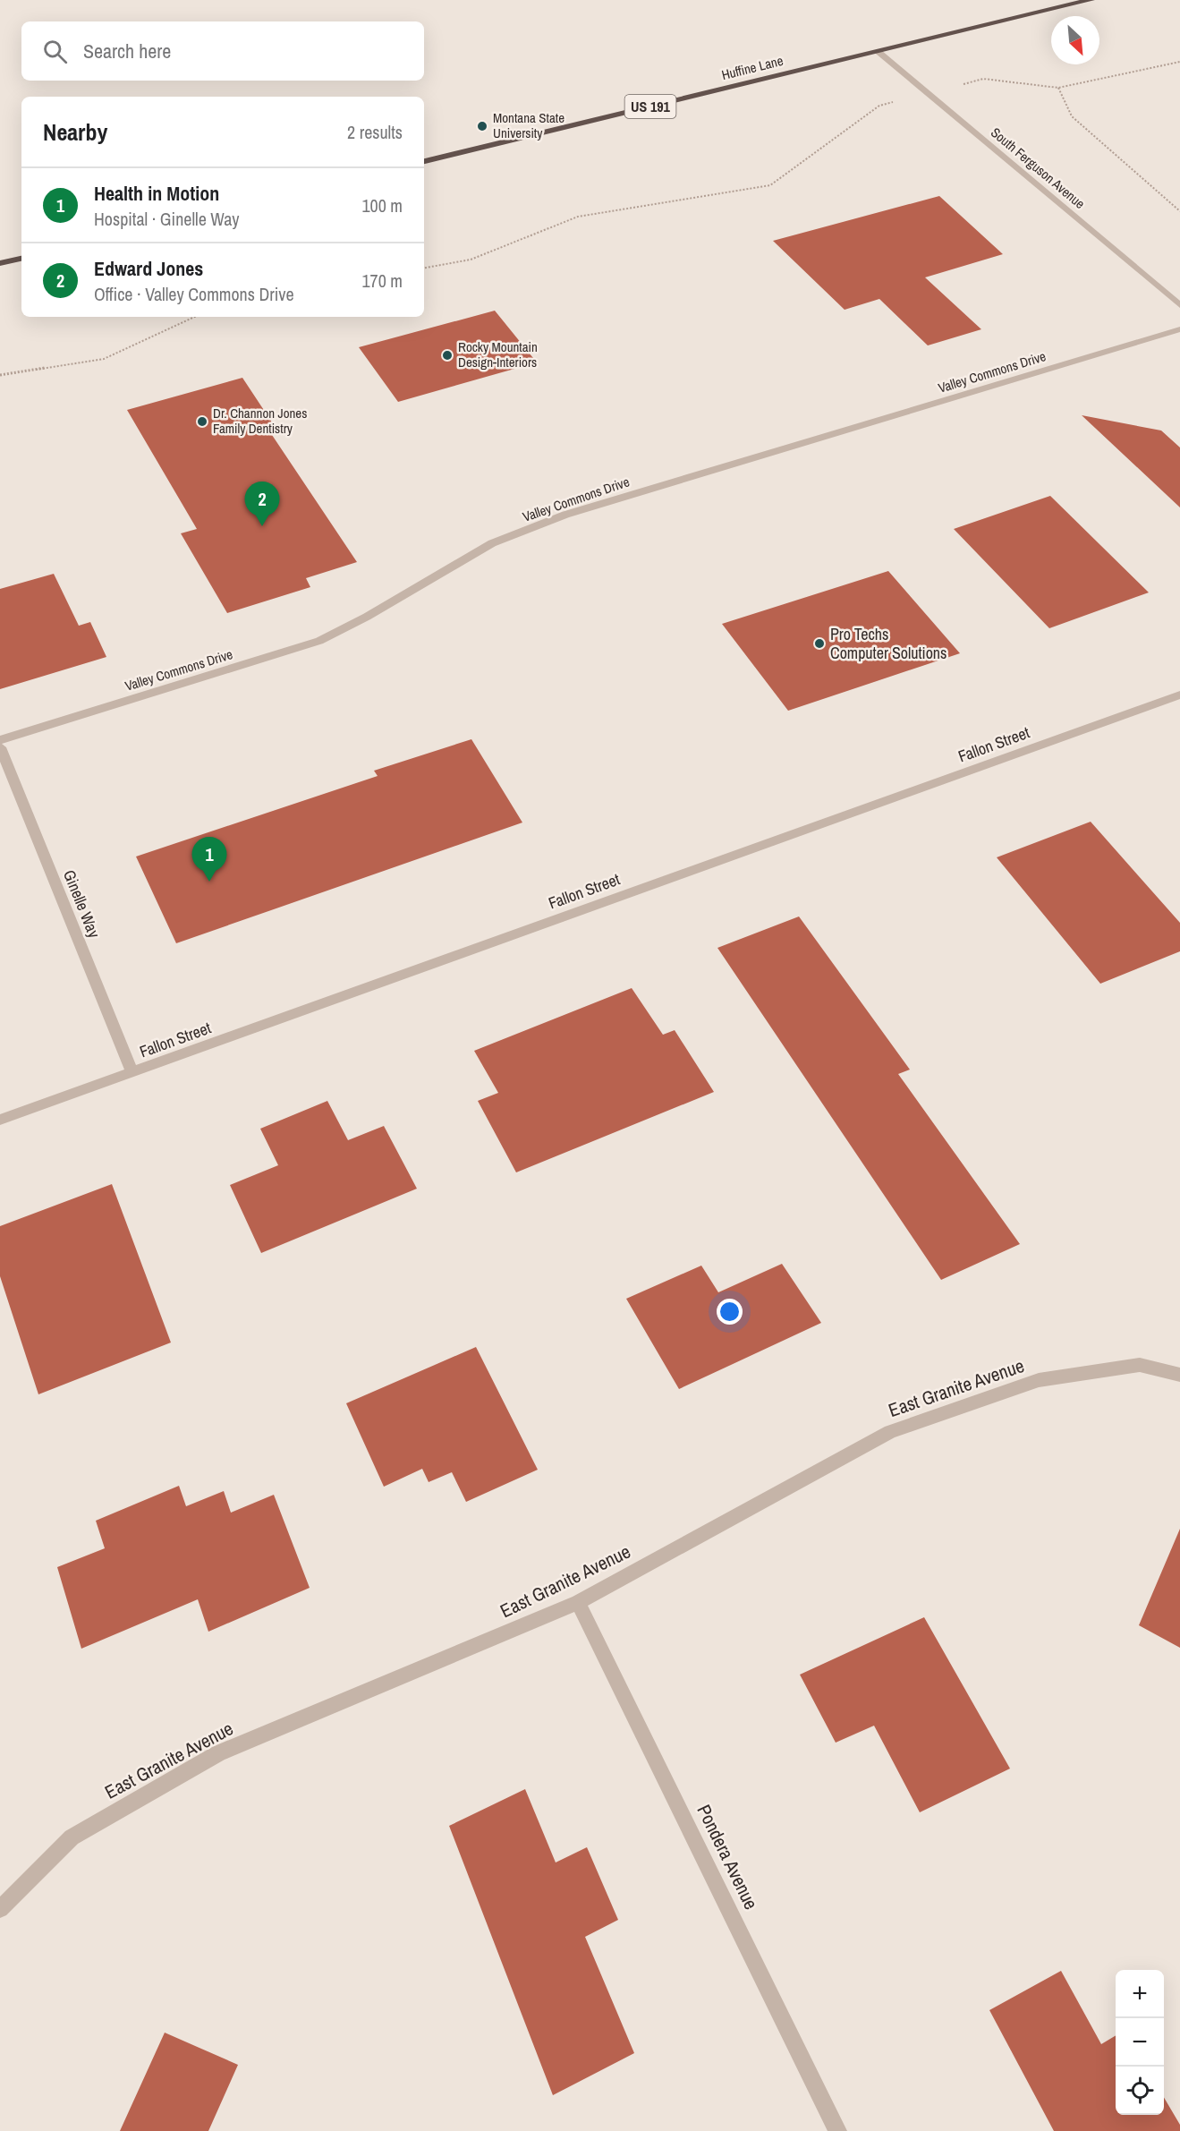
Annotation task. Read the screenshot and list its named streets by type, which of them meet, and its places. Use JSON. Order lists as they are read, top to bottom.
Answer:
{
  "streets": {
    "highway": ["Huffine Lane", "US 191"],
    "street": [
      "South Ferguson Avenue",
      "Valley Commons Drive",
      "Fallon Street",
      "Ginelle Way",
      "East Granite Avenue",
      "Pondera Avenue"
    ]
  },
  "crossings": [
    ["Huffine Lane", "South Ferguson Avenue"],
    ["Fallon Street", "Ginelle Way"],
    ["East Granite Avenue", "Pondera Avenue"]
  ],
  "places": [
    "Montana State University",
    "Rocky Mountain Design-Interiors",
    "Dr. Channon Jones Family Dentistry",
    "Pro Techs Computer Solutions"
  ],
  "north": "bottom right",
  "page": {
    "search": "Search here",
    "heading": ["Nearby", "2 results"],
    "list": [
      {
        "mark": "1",
        "name": "Health in Motion",
        "note": "Hospital · Ginelle Way",
        "value": "100 m"
      },
      {
        "mark": "2",
        "name": "Edward Jones",
        "note": "Office · Valley Commons Drive",
        "value": "170 m"
      }
    ],
    "pins": ["2", "1"],
    "map_buttons": ["+", "−"]
  }
}
